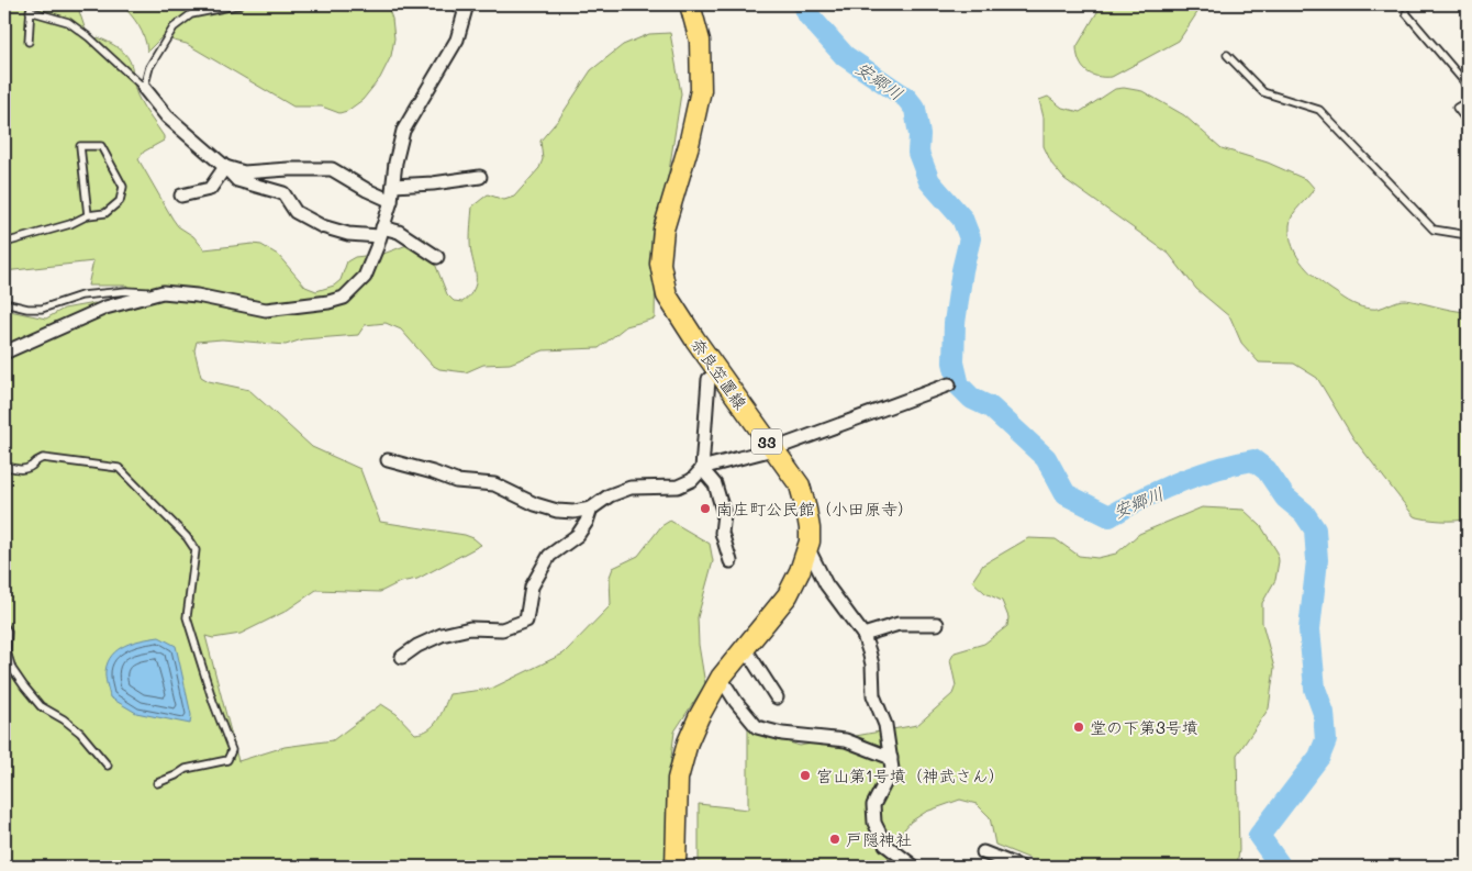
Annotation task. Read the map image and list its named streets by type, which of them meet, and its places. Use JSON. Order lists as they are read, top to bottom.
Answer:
{
  "streets": {
    "main road": ["奈良笠置線", "33"]
  },
  "water": ["安郷川"],
  "places": [
    "南庄町公民館（小田原寺）",
    "堂の下第3号墳",
    "宮山第1号墳（神武さん）",
    "戸隠神社"
  ]
}
